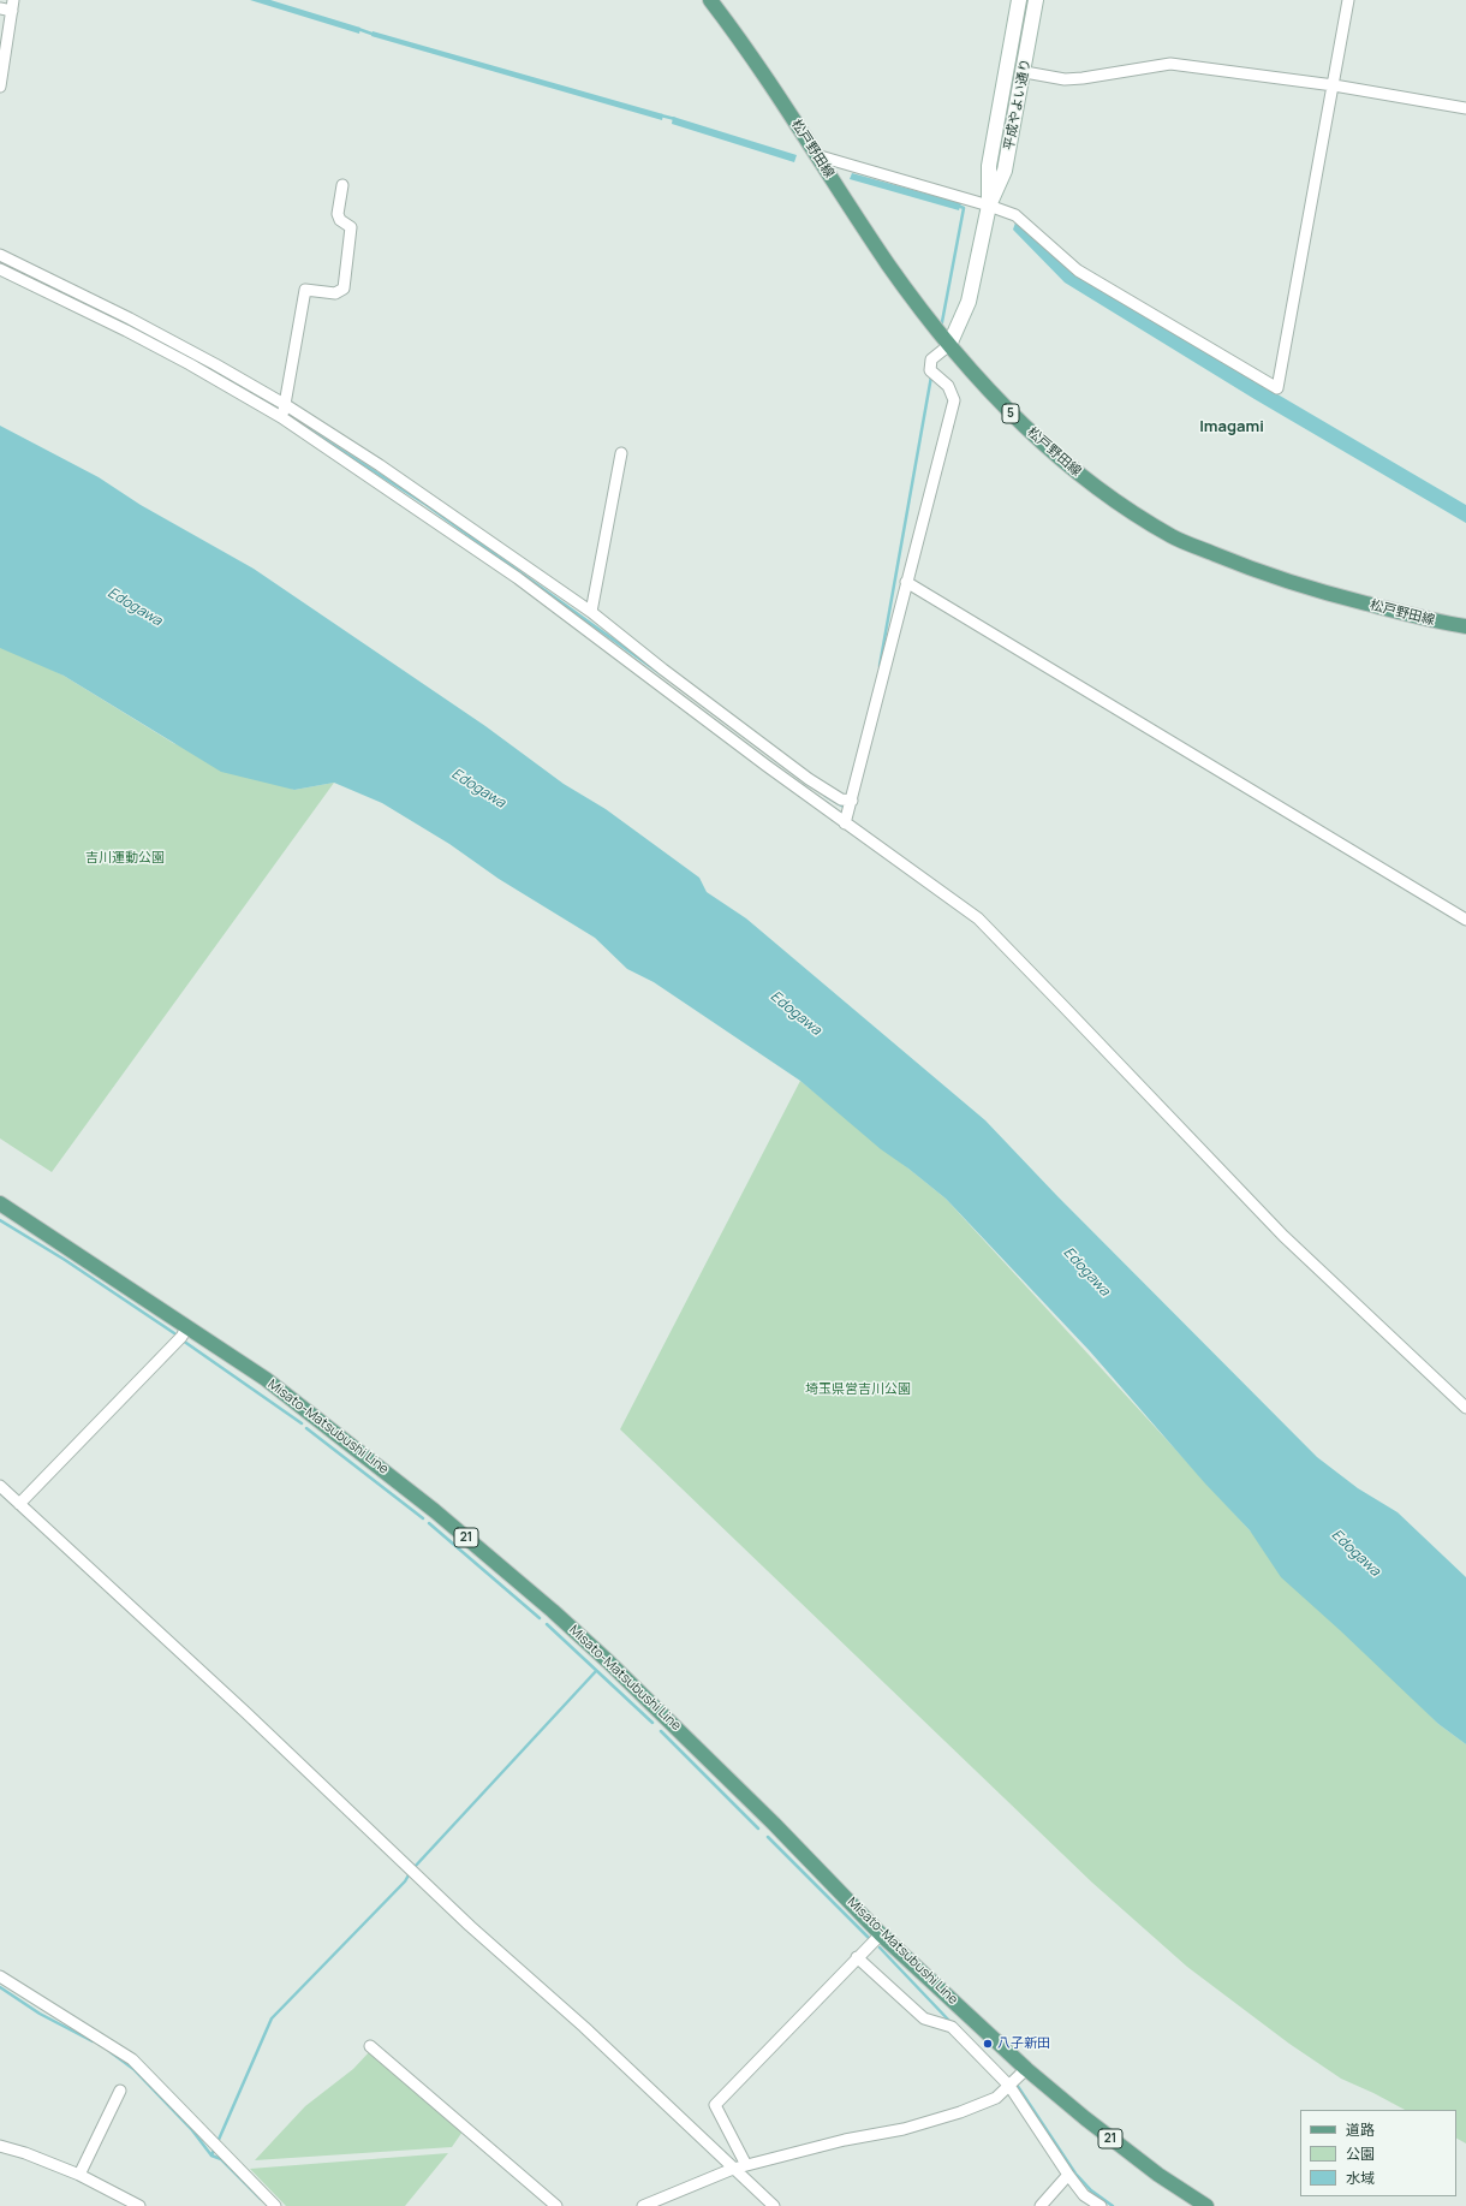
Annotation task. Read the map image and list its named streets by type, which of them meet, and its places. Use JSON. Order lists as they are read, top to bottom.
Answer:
{
  "streets": {
    "main road": [
      "松戸野田線",
      "5",
      "Misato-Matsubushi Line",
      "21"
    ],
    "street": ["平成やよい通り"]
  },
  "crossings": [
    ["平成やよい通り", "松戸野田線"]
  ],
  "districts": ["Imagami"],
  "water": ["Edogawa"],
  "parks": ["吉川運動公園", "埼玉県営吉川公園"],
  "places": ["八子新田"],
  "legend": ["道路", "公園", "水域"]
}
